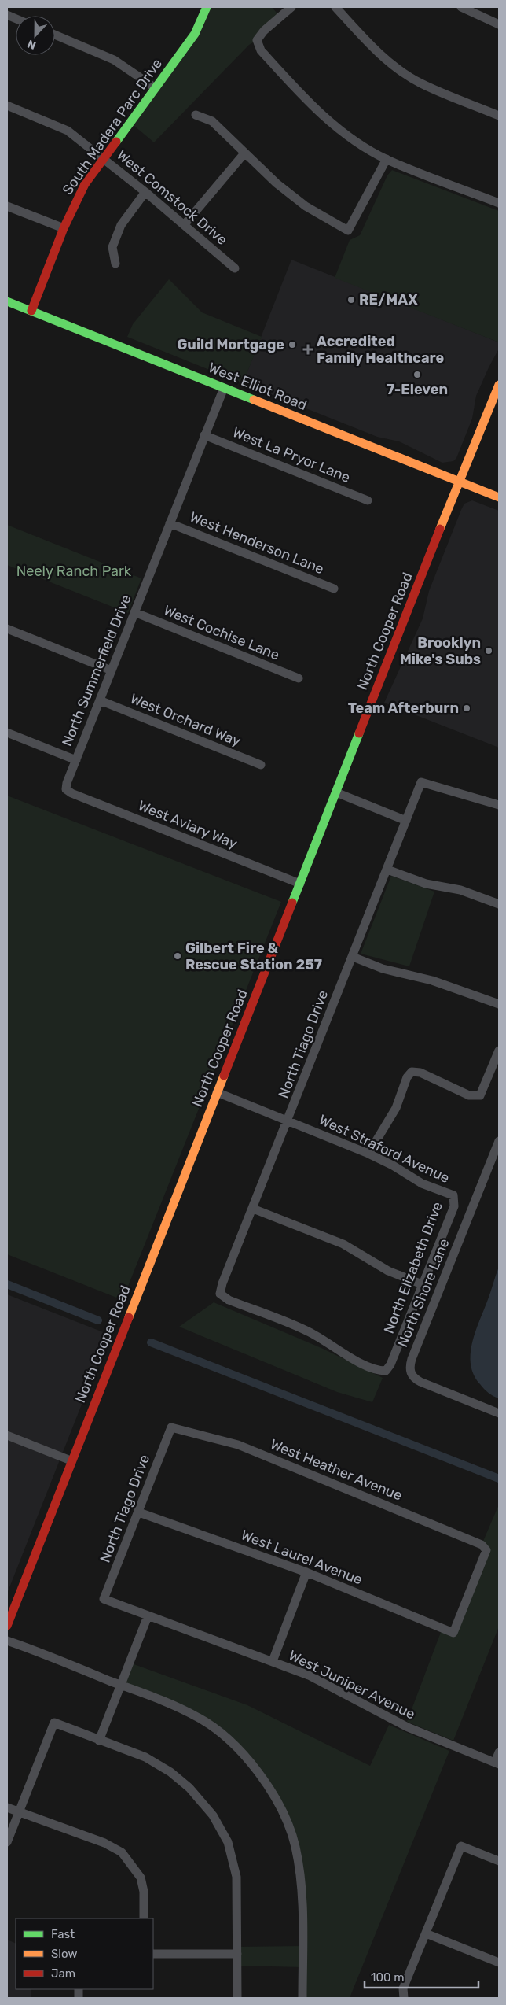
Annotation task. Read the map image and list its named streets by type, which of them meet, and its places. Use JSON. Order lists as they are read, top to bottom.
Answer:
{
  "streets": {
    "main road": ["South Madera Parc Drive", "West Elliot Road", "North Cooper Road"],
    "street": [
      "West Comstock Drive",
      "West La Pryor Lane",
      "West Henderson Lane",
      "West Cochise Lane",
      "North Summerfield Drive",
      "West Orchard Way",
      "West Aviary Way",
      "North Tiago Drive",
      "West Straford Avenue",
      "North Elizabeth Drive",
      "North Shore Lane",
      "West Heather Avenue",
      "West Laurel Avenue",
      "West Juniper Avenue"
    ]
  },
  "crossings": [
    ["South Madera Parc Drive", "West Comstock Drive"],
    ["South Madera Parc Drive", "West Elliot Road"],
    ["West Elliot Road", "North Cooper Road"],
    ["West Elliot Road", "North Summerfield Drive"],
    ["West La Pryor Lane", "North Summerfield Drive"],
    ["West Henderson Lane", "North Summerfield Drive"],
    ["North Cooper Road", "West Aviary Way"],
    ["North Cooper Road", "West Straford Avenue"],
    ["West Cochise Lane", "North Summerfield Drive"],
    ["North Summerfield Drive", "West Orchard Way"],
    ["North Summerfield Drive", "West Aviary Way"],
    ["North Tiago Drive", "West Straford Avenue"],
    ["North Tiago Drive", "North Elizabeth Drive"],
    ["North Tiago Drive", "West Heather Avenue"],
    ["North Tiago Drive", "West Laurel Avenue"],
    ["North Tiago Drive", "West Juniper Avenue"],
    ["West Straford Avenue", "North Elizabeth Drive"],
    ["West Heather Avenue", "West Laurel Avenue"]
  ],
  "parks": ["Neely Ranch Park"],
  "places": {
    "other": [
      "RE/MAX",
      "Guild Mortgage",
      "7-Eleven",
      "Brooklyn Mike's Subs",
      "Team Afterburn",
      "Gilbert Fire & Rescue Station 257"
    ],
    "health": ["Accredited Family Healthcare"]
  },
  "legend": ["Fast", "Slow", "Jam"],
  "scale_bar": "100 m",
  "north": "bottom"
}
